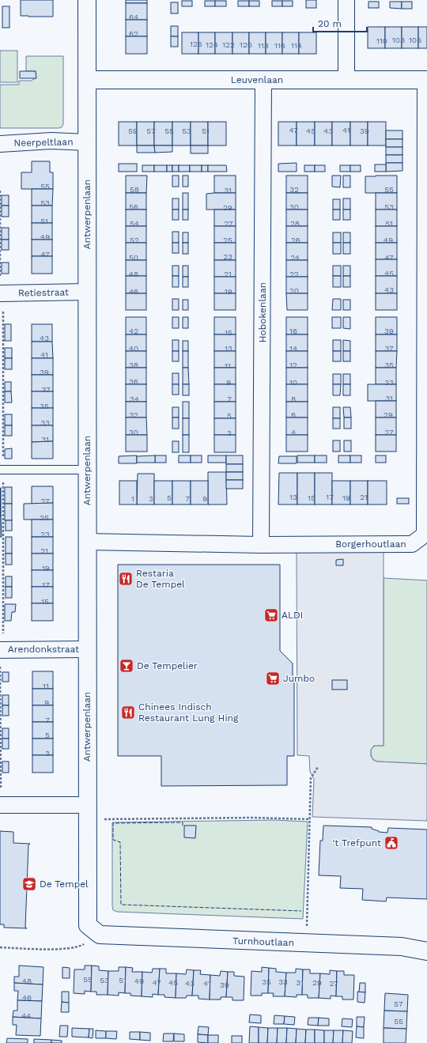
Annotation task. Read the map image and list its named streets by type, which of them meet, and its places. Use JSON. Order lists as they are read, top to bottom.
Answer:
{
  "streets": {
    "street": [
      "Leuvenlaan",
      "Neerpeltlaan",
      "Antwerpenlaan",
      "Retiestraat",
      "Hobokenlaan",
      "Borgerhoutlaan",
      "Arendonkstraat",
      "Turnhoutlaan"
    ]
  },
  "crossings": [
    ["Leuvenlaan", "Antwerpenlaan"],
    ["Leuvenlaan", "Hobokenlaan"],
    ["Leuvenlaan", "Borgerhoutlaan"],
    ["Neerpeltlaan", "Antwerpenlaan"],
    ["Antwerpenlaan", "Retiestraat"],
    ["Antwerpenlaan", "Borgerhoutlaan"],
    ["Antwerpenlaan", "Arendonkstraat"],
    ["Antwerpenlaan", "Turnhoutlaan"],
    ["Hobokenlaan", "Borgerhoutlaan"]
  ],
  "places": {
    "restaurant": ["Restaria De Tempel", "Chinees Indisch Restaurant Lung Hing"],
    "supermarket": ["ALDI", "Jumbo"],
    "bar": ["De Tempelier"],
    "public building": ["'t Trefpunt"],
    "school or university": ["De Tempel"]
  },
  "house_numbers": [
    "64",
    "62",
    "108",
    "106",
    "110",
    "126",
    "124",
    "122",
    "120",
    "118",
    "116",
    "114",
    "47",
    "41",
    "59",
    "57",
    "55",
    "53",
    "51",
    "45",
    "43",
    "39",
    "55",
    "58",
    "32",
    "55",
    "31",
    "53",
    "56",
    "30",
    "53",
    "29",
    "51",
    "54",
    "27",
    "28",
    "51",
    "49",
    "52",
    "25",
    "26",
    "49",
    "47",
    "23",
    "50",
    "24",
    "47",
    "45",
    "48",
    "21",
    "22",
    "43",
    "20",
    "46",
    "19",
    "42",
    "16",
    "39",
    "15",
    "43",
    "40",
    "13",
    "14",
    "37",
    "41",
    "38",
    "12",
    "35",
    "11",
    "39",
    "36",
    "9",
    "10",
    "33",
    "37",
    "31",
    "34",
    "7",
    "8",
    "35",
    "32",
    "6",
    "29",
    "5",
    "33",
    "30",
    "4",
    "27",
    "3",
    "31",
    "13",
    "17",
    "21",
    "5",
    "15",
    "19",
    "1",
    "3",
    "7",
    "9",
    "27",
    "25",
    "23",
    "21",
    "19",
    "17",
    "15",
    "11",
    "9",
    "7",
    "5",
    "3",
    "55",
    "53",
    "51",
    "48",
    "49",
    "35",
    "33",
    "47",
    "45",
    "31",
    "29",
    "43",
    "41",
    "27",
    "39",
    "46",
    "57",
    "44",
    "55"
  ],
  "scale_bar": "20 m"
}
